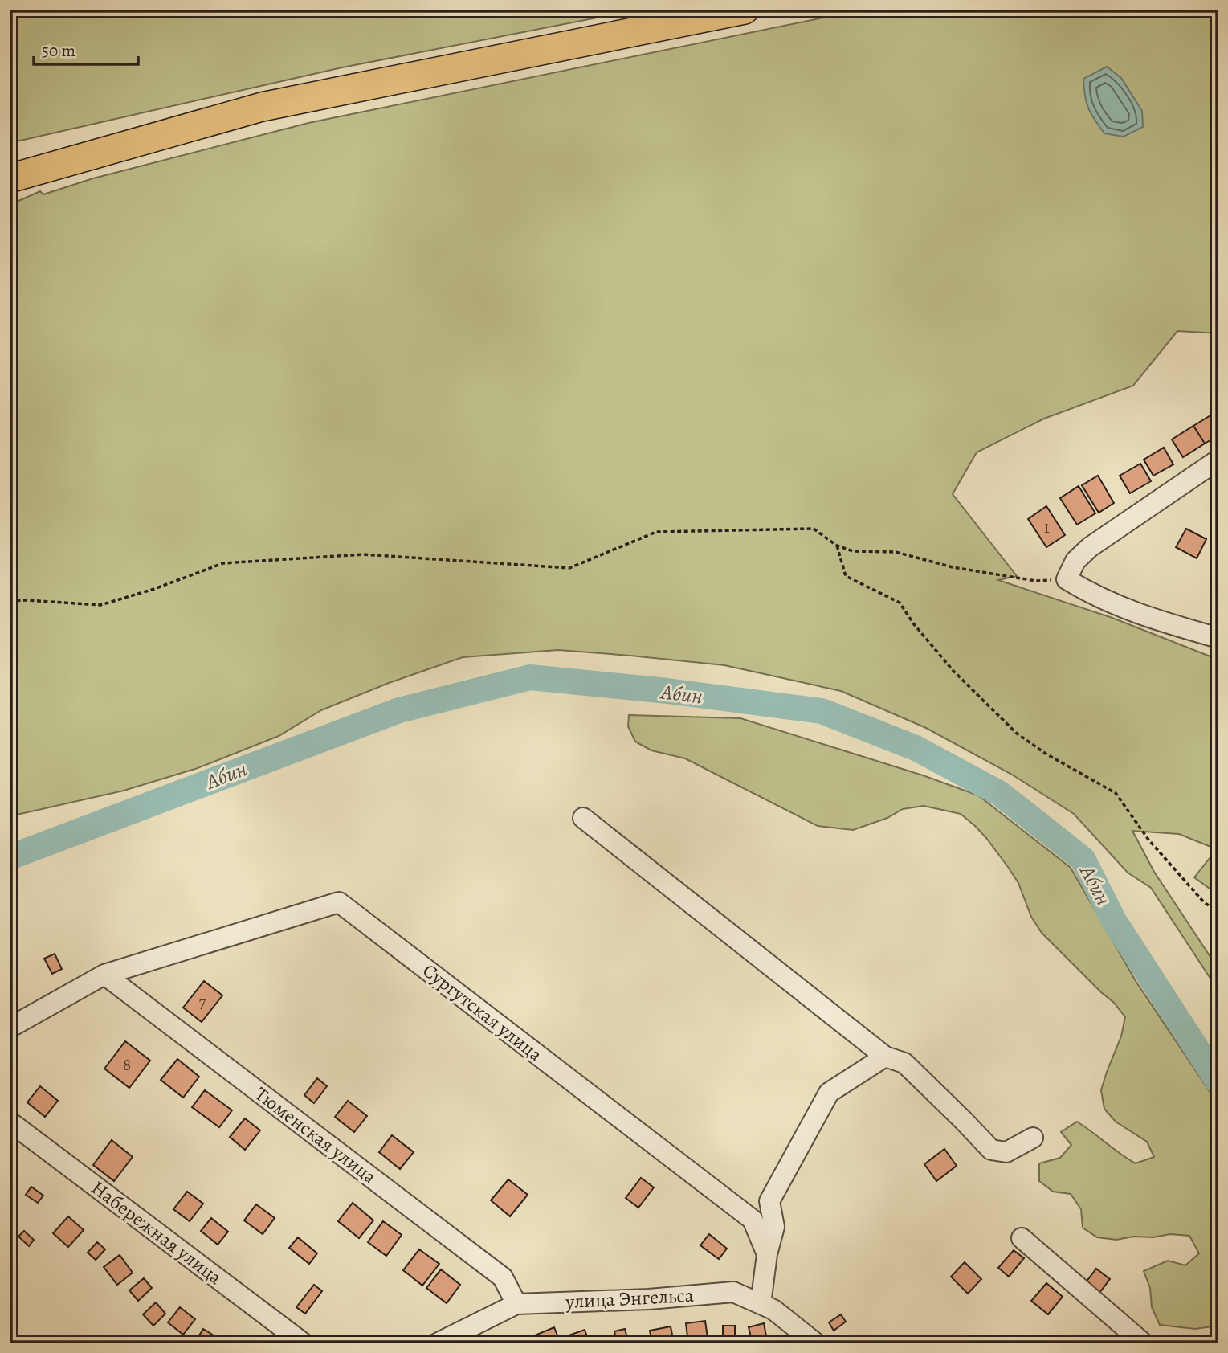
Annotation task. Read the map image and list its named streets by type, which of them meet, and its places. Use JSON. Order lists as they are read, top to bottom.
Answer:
{
  "streets": {
    "street": [
      "Сургутская улица",
      "Тюменская улица",
      "Набережная улица",
      "улица Энгельса"
    ]
  },
  "crossings": [
    ["Сургутская улица", "Тюменская улица"],
    ["Тюменская улица", "улица Энгельса"]
  ],
  "water": ["Абин"],
  "house_numbers": ["1", "7", "8"],
  "scale_bar": "50 m"
}
